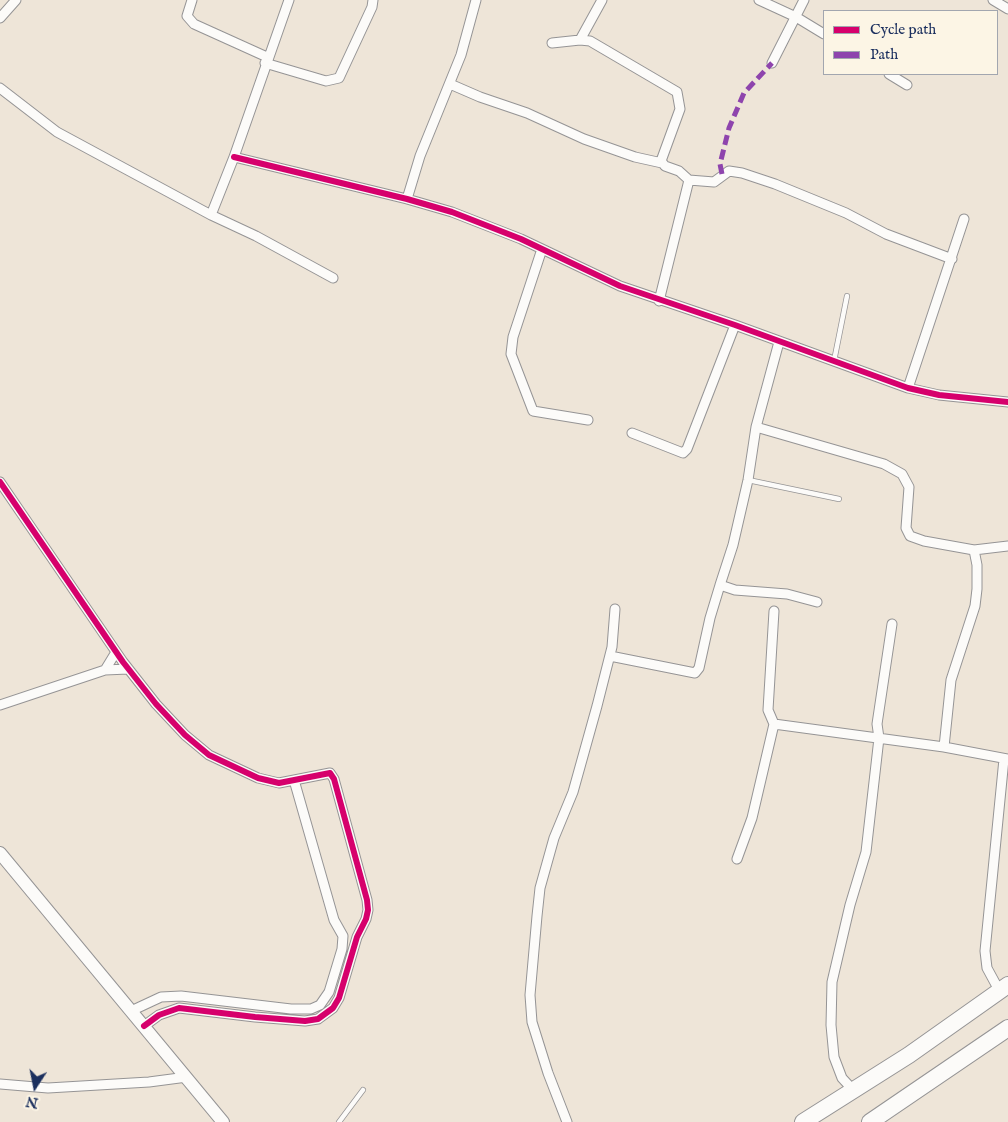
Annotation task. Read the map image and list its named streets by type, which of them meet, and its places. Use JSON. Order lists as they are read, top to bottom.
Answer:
{
  "legend": ["Cycle path", "Path"],
  "north": "bottom"
}
